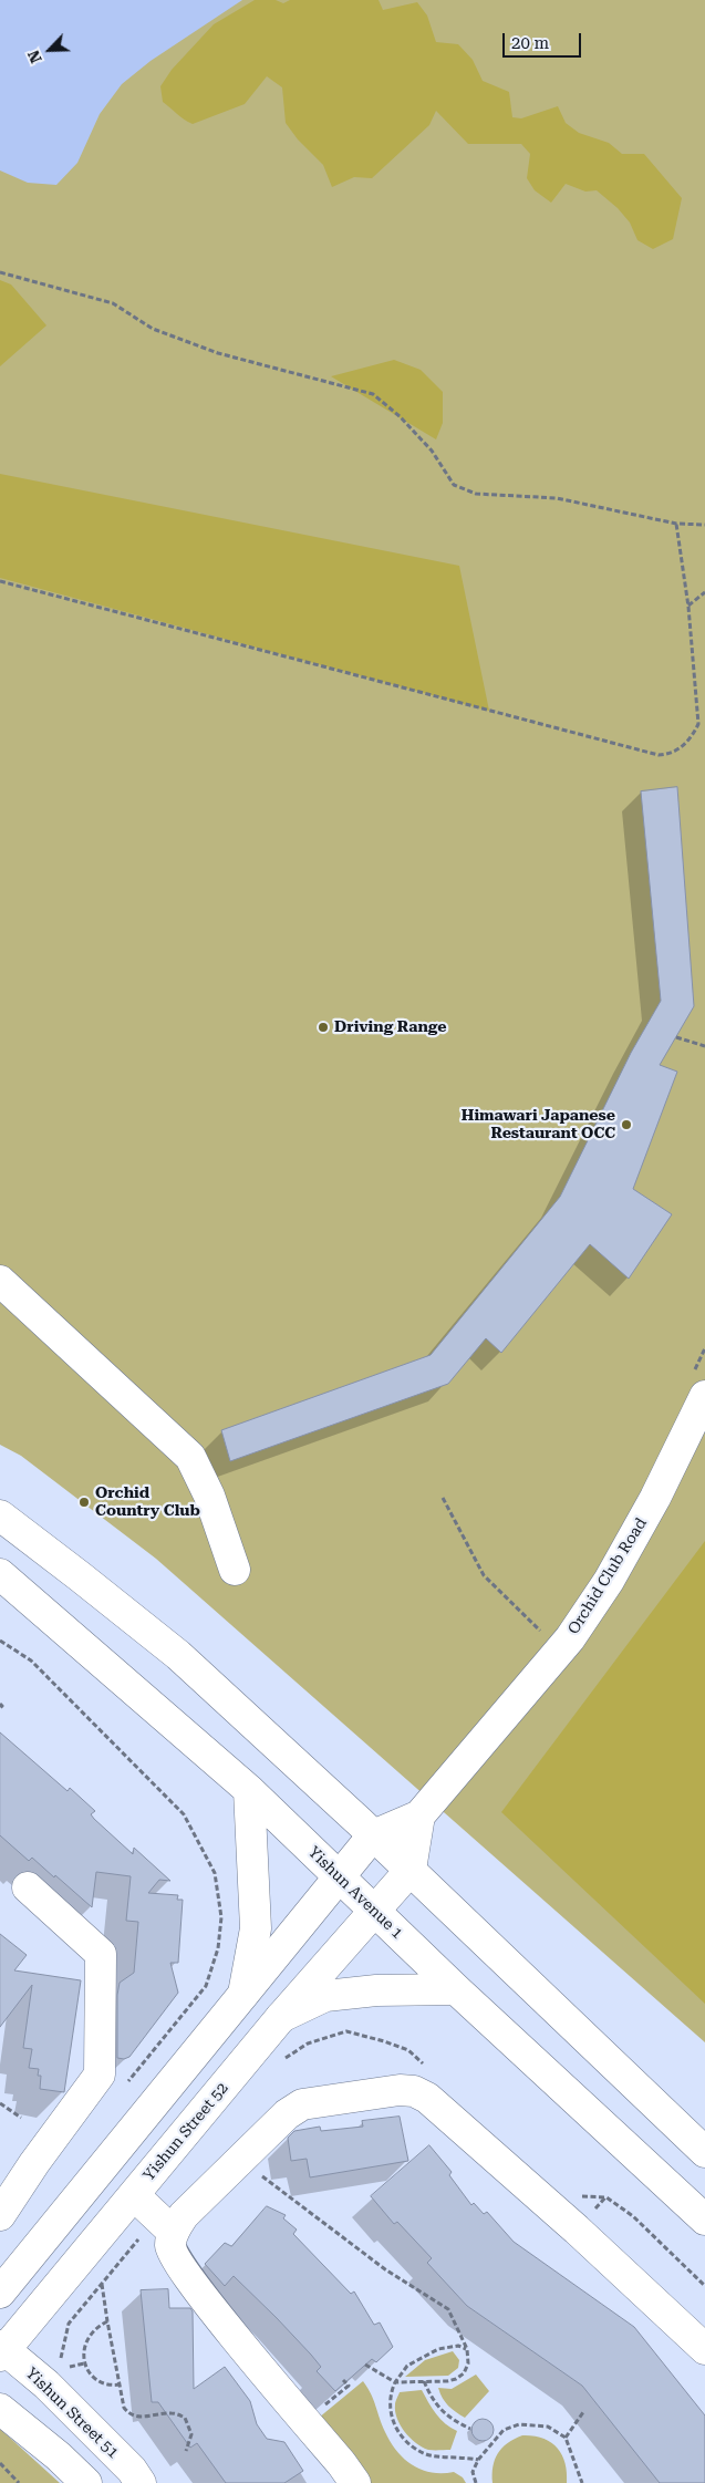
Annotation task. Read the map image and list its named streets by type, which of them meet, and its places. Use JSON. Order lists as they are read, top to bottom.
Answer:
{
  "streets": {
    "main road": [
      "Orchid Club Road",
      "Yishun Avenue 1",
      "Yishun Street 52",
      "Yishun Street 51"
    ]
  },
  "crossings": [
    ["Orchid Club Road", "Yishun Avenue 1"],
    ["Yishun Avenue 1", "Yishun Street 52"],
    ["Yishun Street 52", "Yishun Street 51"]
  ],
  "places": ["Driving Range", "Himawari Japanese Restaurant OCC", "Orchid Country Club"],
  "scale_bar": "20 m",
  "north": "bottom left"
}
